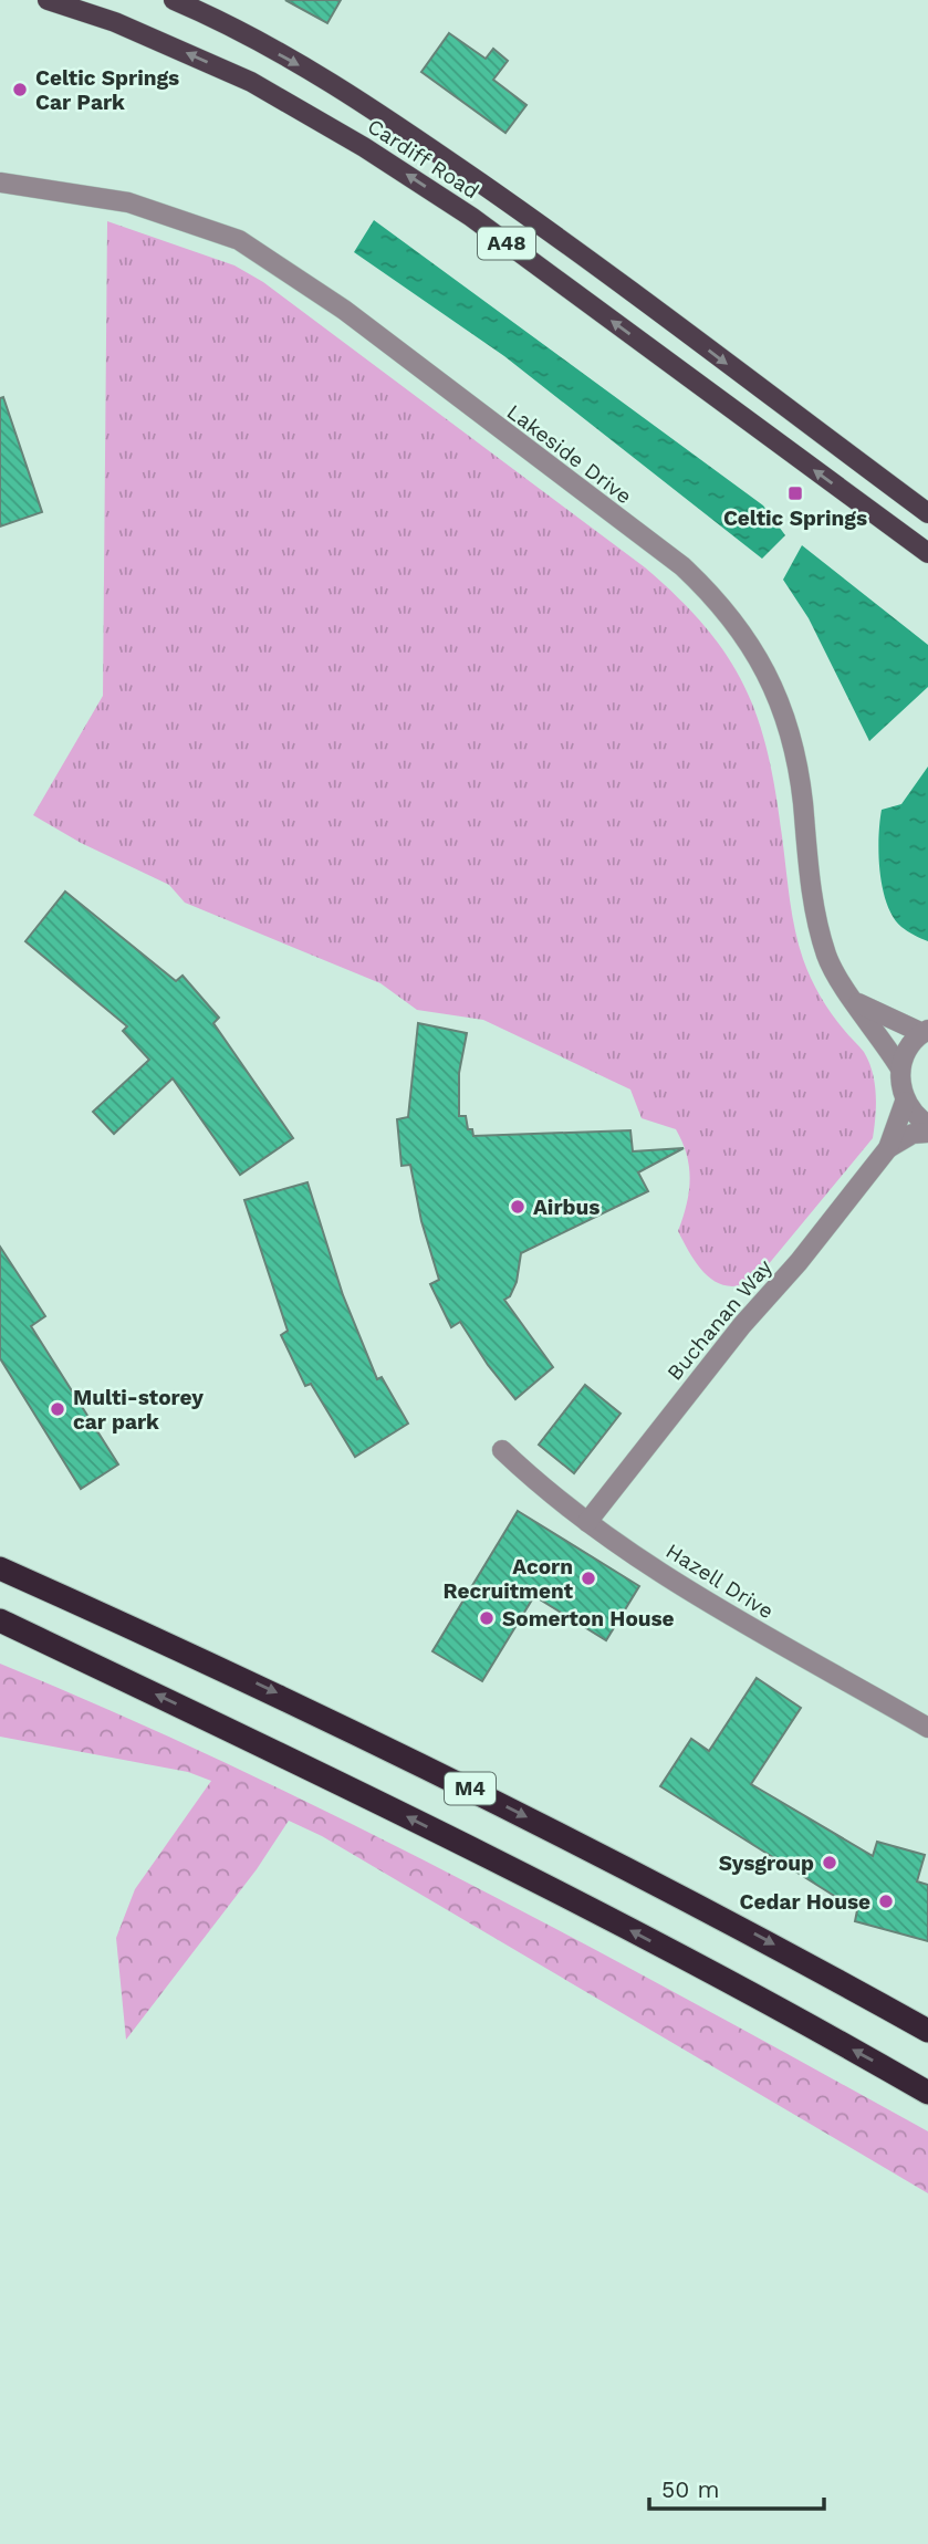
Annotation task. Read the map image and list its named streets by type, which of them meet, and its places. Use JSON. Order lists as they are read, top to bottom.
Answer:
{
  "streets": {
    "highway": ["M4"],
    "main road": ["Cardiff Road", "A48"],
    "street": ["Lakeside Drive", "Buchanan Way", "Hazell Drive"]
  },
  "crossings": [
    ["Lakeside Drive", "Buchanan Way"],
    ["Buchanan Way", "Hazell Drive"]
  ],
  "places": {
    "other": [
      "Celtic Springs Car Park",
      "Airbus",
      "Multi-storey car park",
      "Acorn Recruitment",
      "Somerton House",
      "Sysgroup",
      "Cedar House"
    ],
    "transit": ["Celtic Springs"]
  },
  "scale_bar": "50 m"
}
